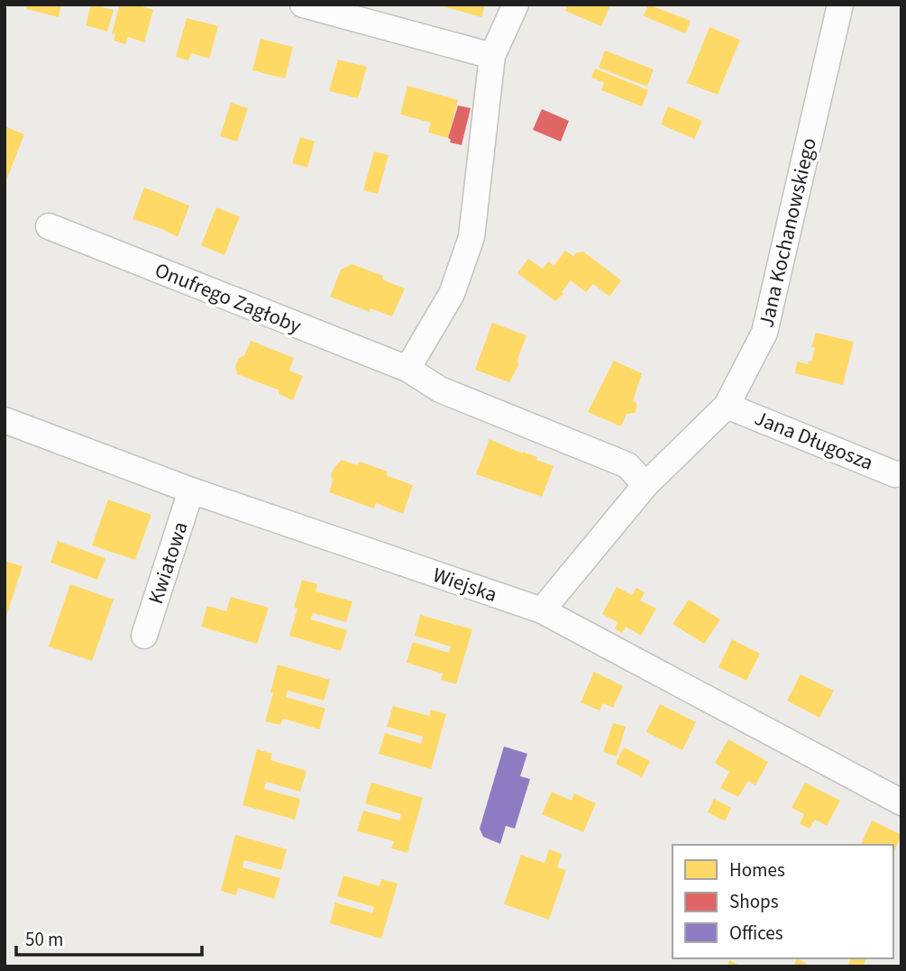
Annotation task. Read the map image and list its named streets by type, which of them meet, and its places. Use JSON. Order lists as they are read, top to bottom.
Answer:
{
  "streets": {
    "street": [
      "Jana Kochanowskiego",
      "Onufrego Zagłoby",
      "Jana Długosza",
      "Kwiatowa",
      "Wiejska"
    ]
  },
  "crossings": [
    ["Jana Kochanowskiego", "Onufrego Zagłoby"],
    ["Jana Kochanowskiego", "Jana Długosza"],
    ["Jana Kochanowskiego", "Wiejska"],
    ["Kwiatowa", "Wiejska"]
  ],
  "legend": ["Homes", "Shops", "Offices"],
  "scale_bar": "50 m"
}
